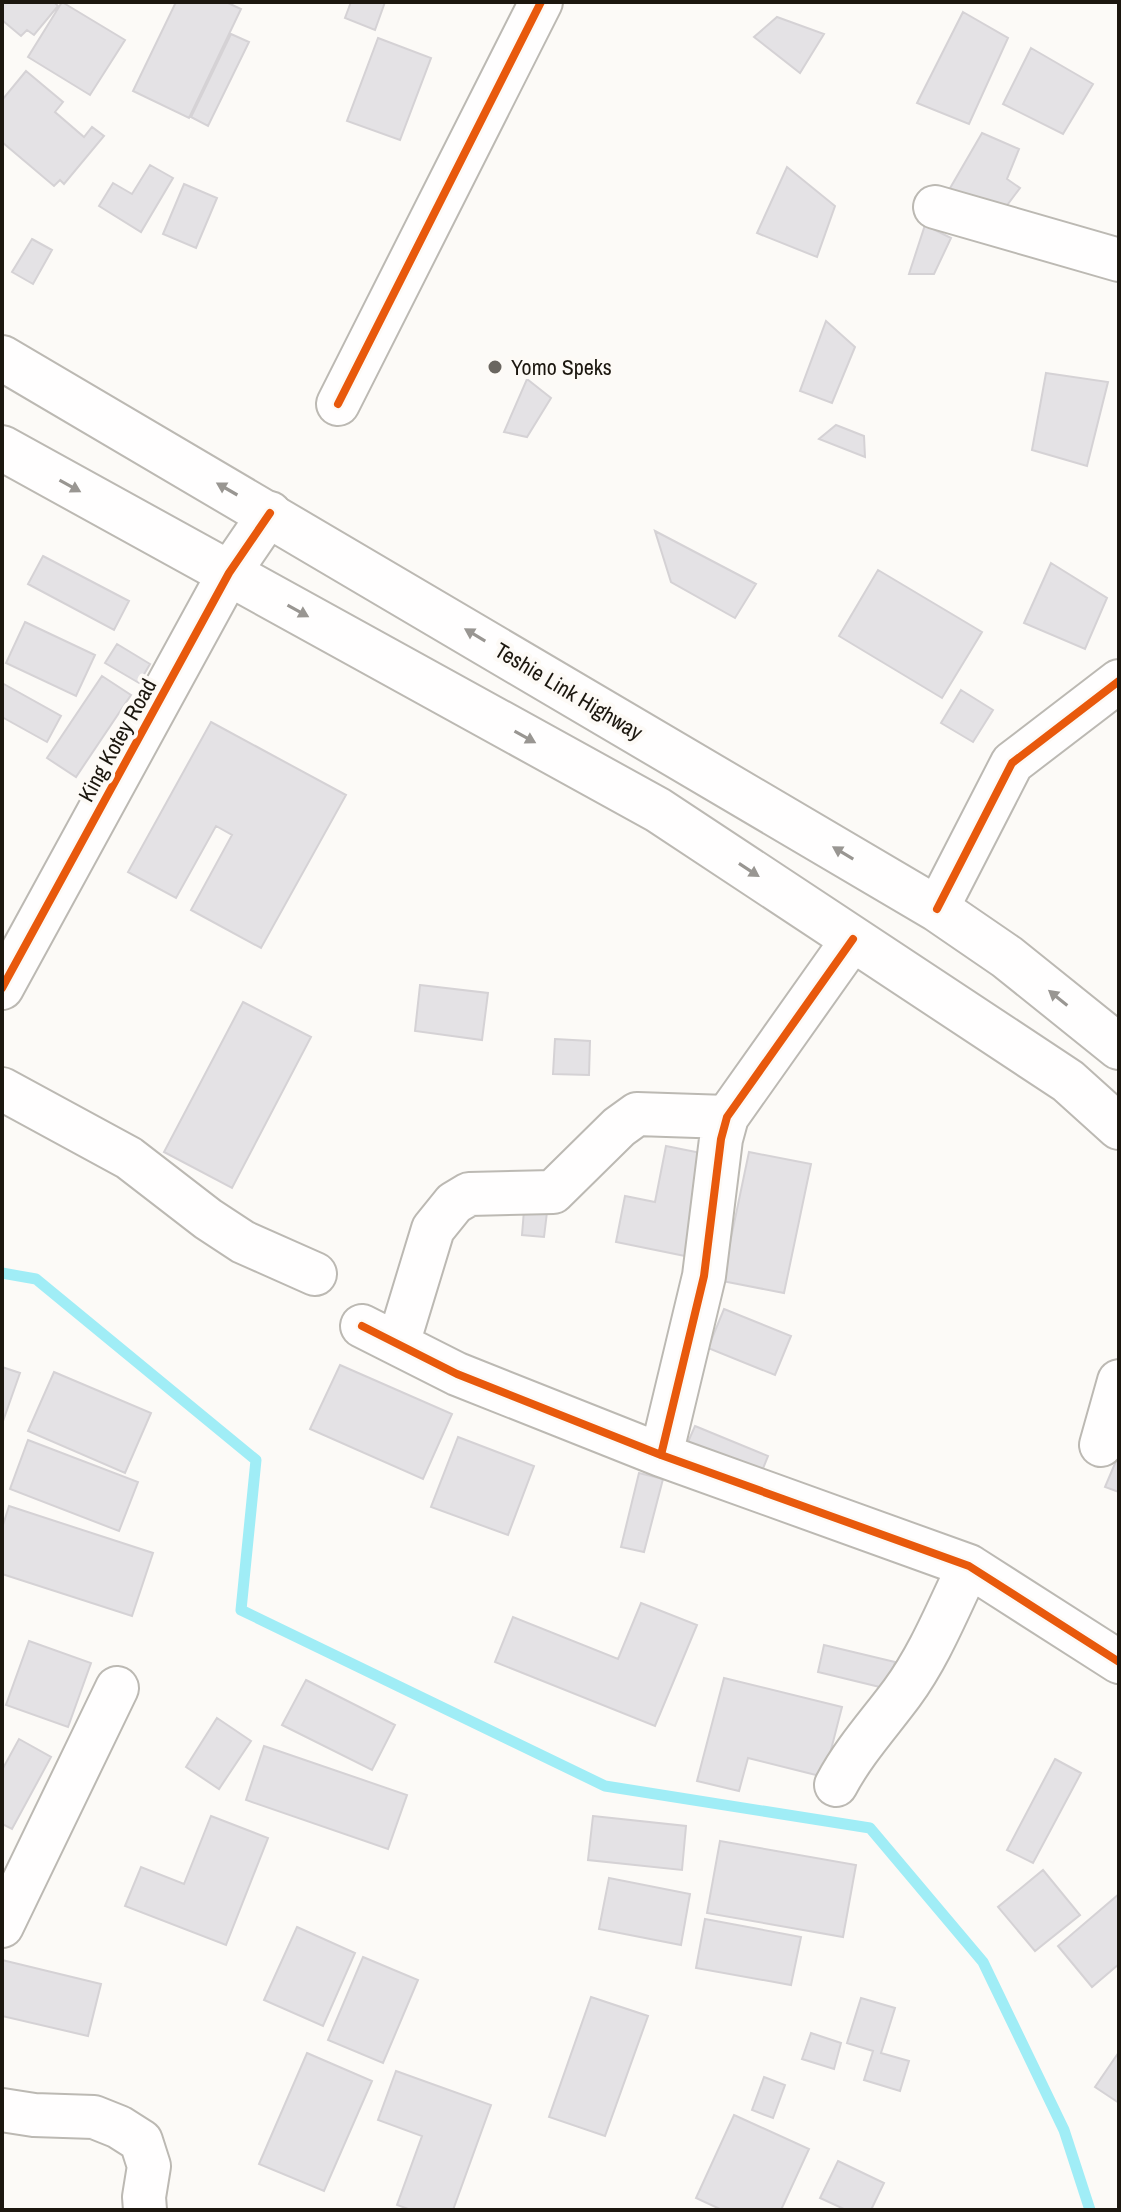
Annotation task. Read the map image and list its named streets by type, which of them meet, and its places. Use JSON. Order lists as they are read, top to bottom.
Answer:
{
  "streets": {
    "main road": ["Teshie Link Highway"],
    "street": ["King Kotey Road"]
  },
  "crossings": [
    ["Teshie Link Highway", "King Kotey Road"]
  ],
  "places": ["Yomo Speks"]
}
